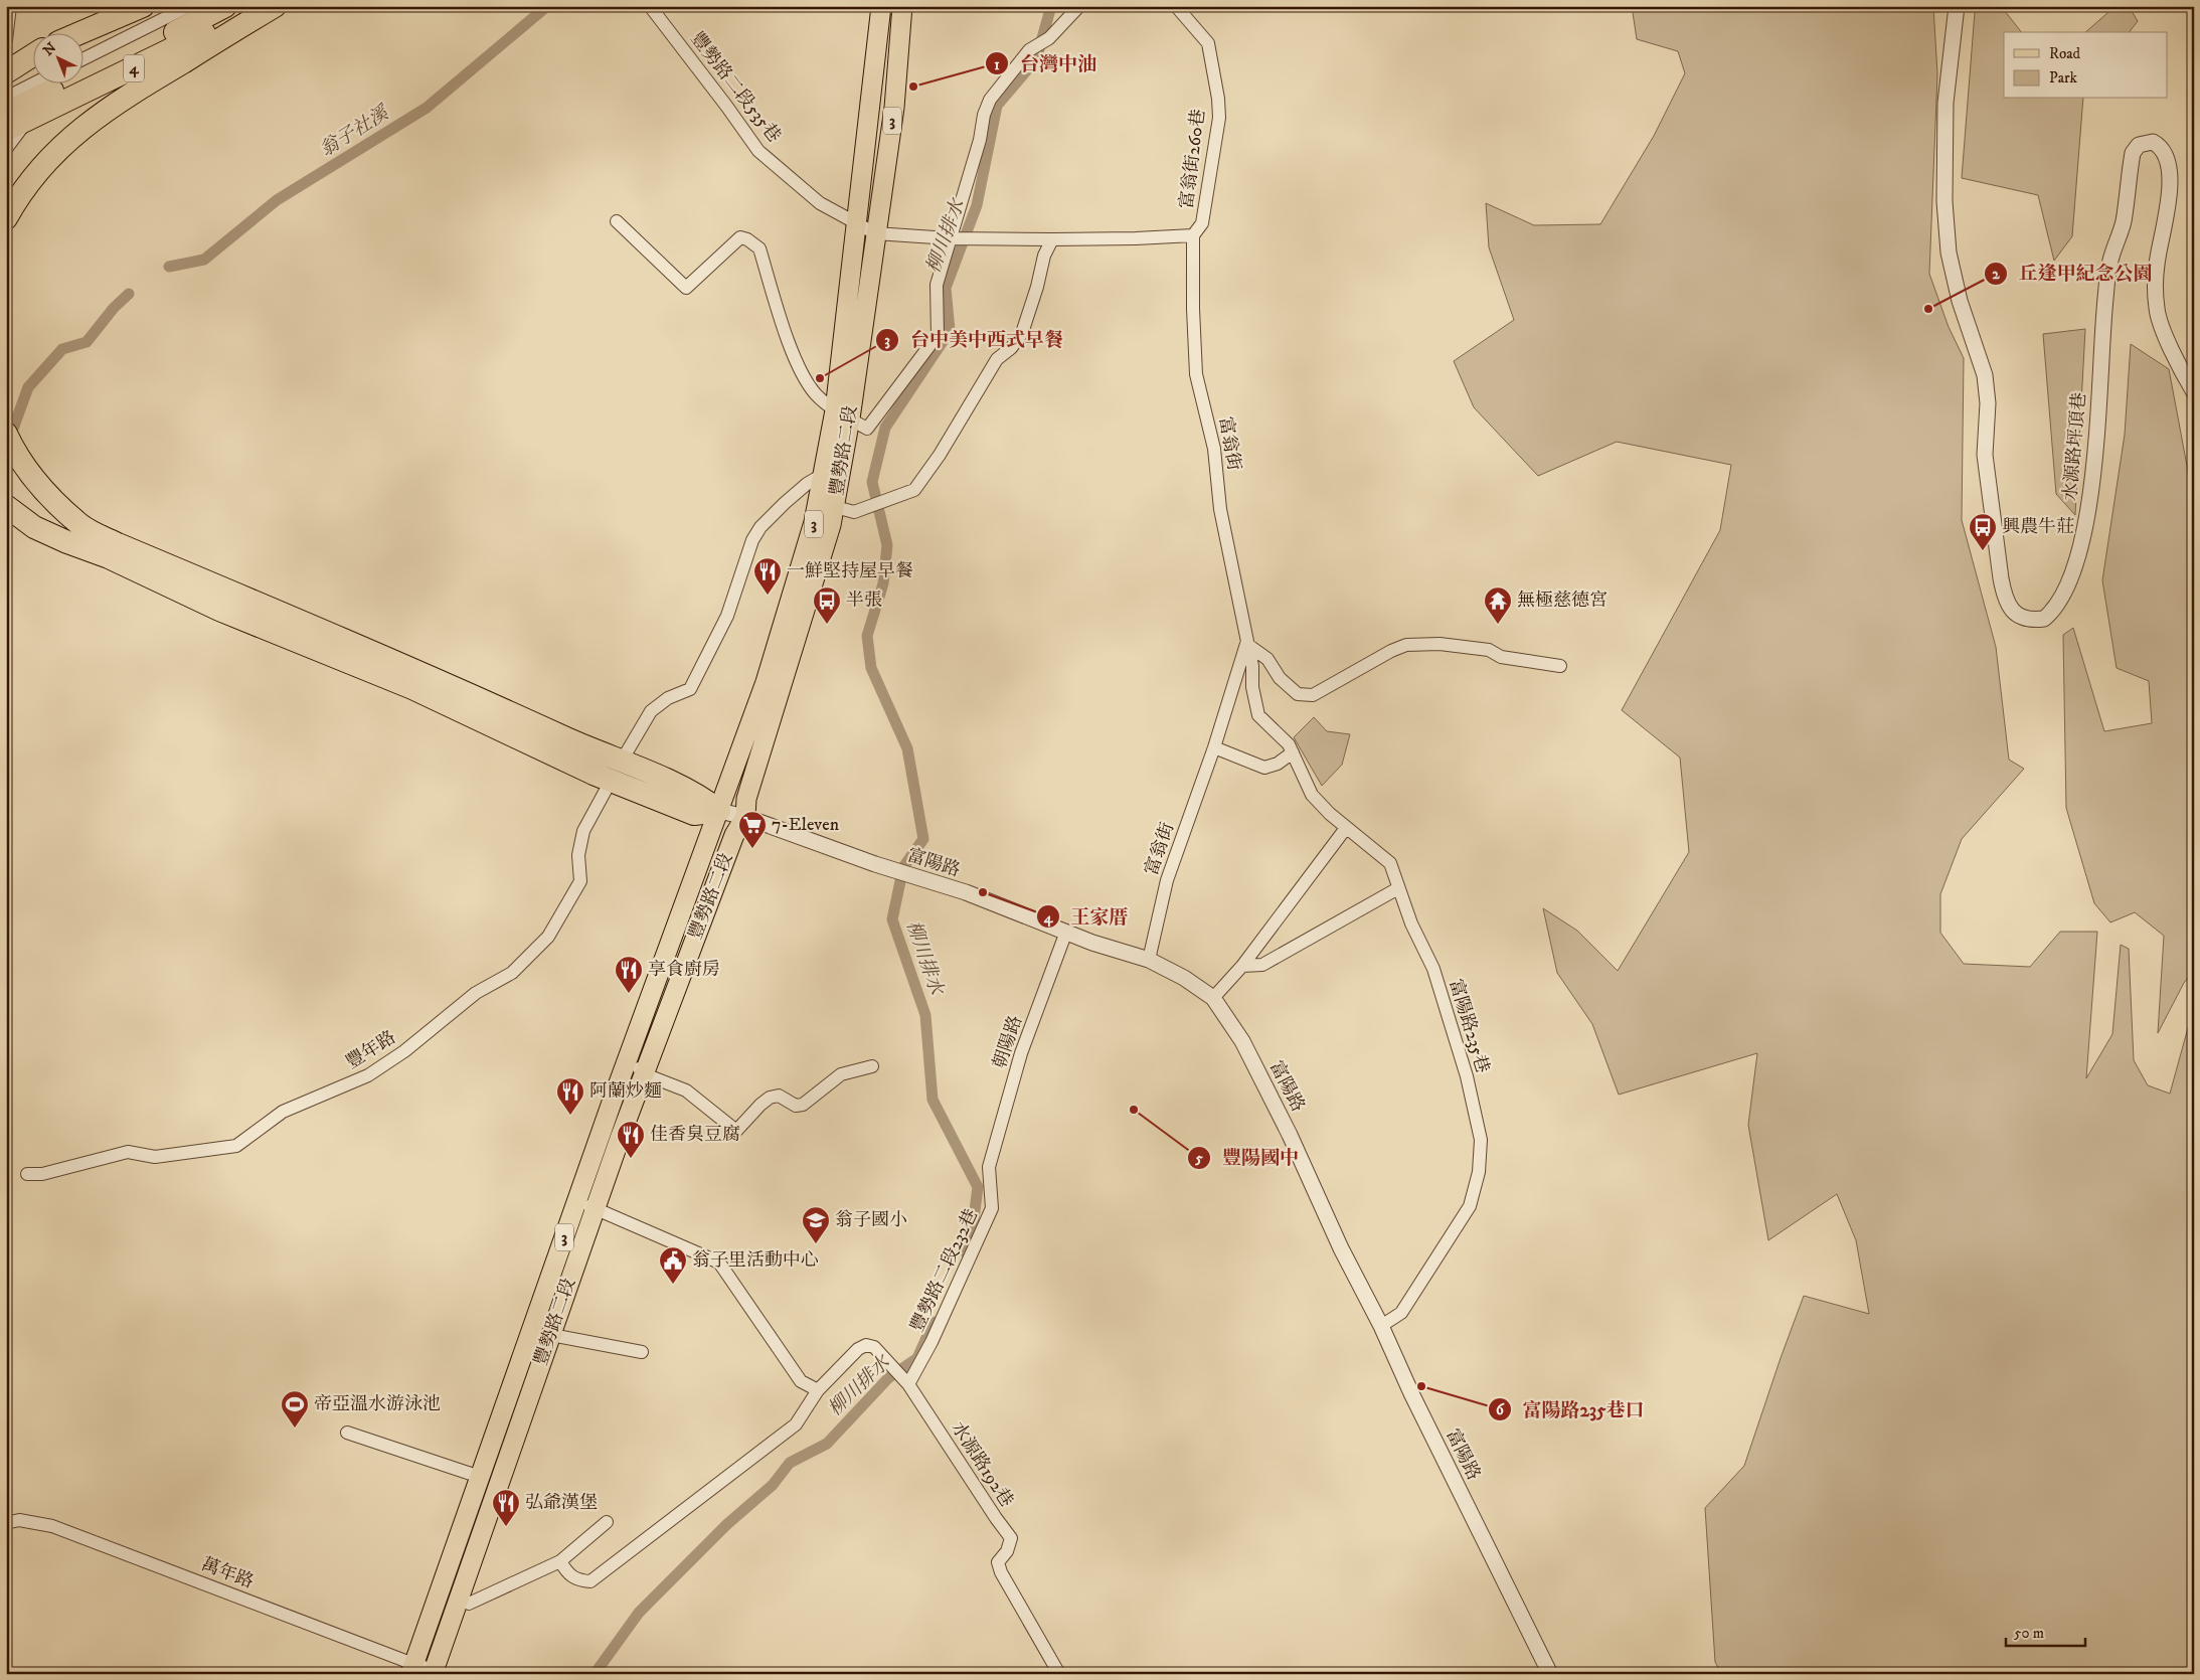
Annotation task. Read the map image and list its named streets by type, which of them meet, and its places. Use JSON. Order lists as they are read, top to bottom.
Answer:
{
  "streets": {
    "highway": ["4"],
    "main road": ["3", "豐勢路二段"],
    "street": [
      "豐勢路二段535巷",
      "富翁街260巷",
      "富翁街",
      "水源路坪頂巷",
      "富陽路",
      "富陽路235巷",
      "朝陽路",
      "豐年路",
      "豐勢路二段232巷",
      "水源路192巷",
      "萬年路"
    ]
  },
  "crossings": [
    ["豐勢路二段535巷", "豐勢路二段"],
    ["富翁街260巷", "富翁街"],
    ["富翁街", "富陽路"],
    ["富翁街", "富陽路235巷"],
    ["豐勢路二段", "富陽路"],
    ["豐勢路二段", "萬年路"],
    ["富陽路", "富陽路235巷"],
    ["富陽路", "朝陽路"],
    ["朝陽路", "豐勢路二段232巷"],
    ["豐勢路二段232巷", "水源路192巷"]
  ],
  "water": ["翁子社溪", "柳川排水"],
  "places": {
    "other": [
      "台灣中油",
      "丘逢甲紀念公園",
      "台中美中西式早餐",
      "王家厝",
      "豐陽國中",
      "富陽路235巷口"
    ],
    "bus stop": ["興農牛莊", "半張"],
    "restaurant": [
      "一鮮堅持屋早餐",
      "享食廚房",
      "阿蘭炒麵",
      "佳香臭豆腐",
      "弘爺漢堡"
    ],
    "temple": ["無極慈德宮"],
    "supermarket": ["7-Eleven"],
    "school or university": ["翁子國小"],
    "public building": ["翁子里活動中心"],
    "sports": ["帝亞溫水游泳池"]
  },
  "legend": ["Road", "Park"],
  "scale_bar": "50 m",
  "north": "top left"
}
